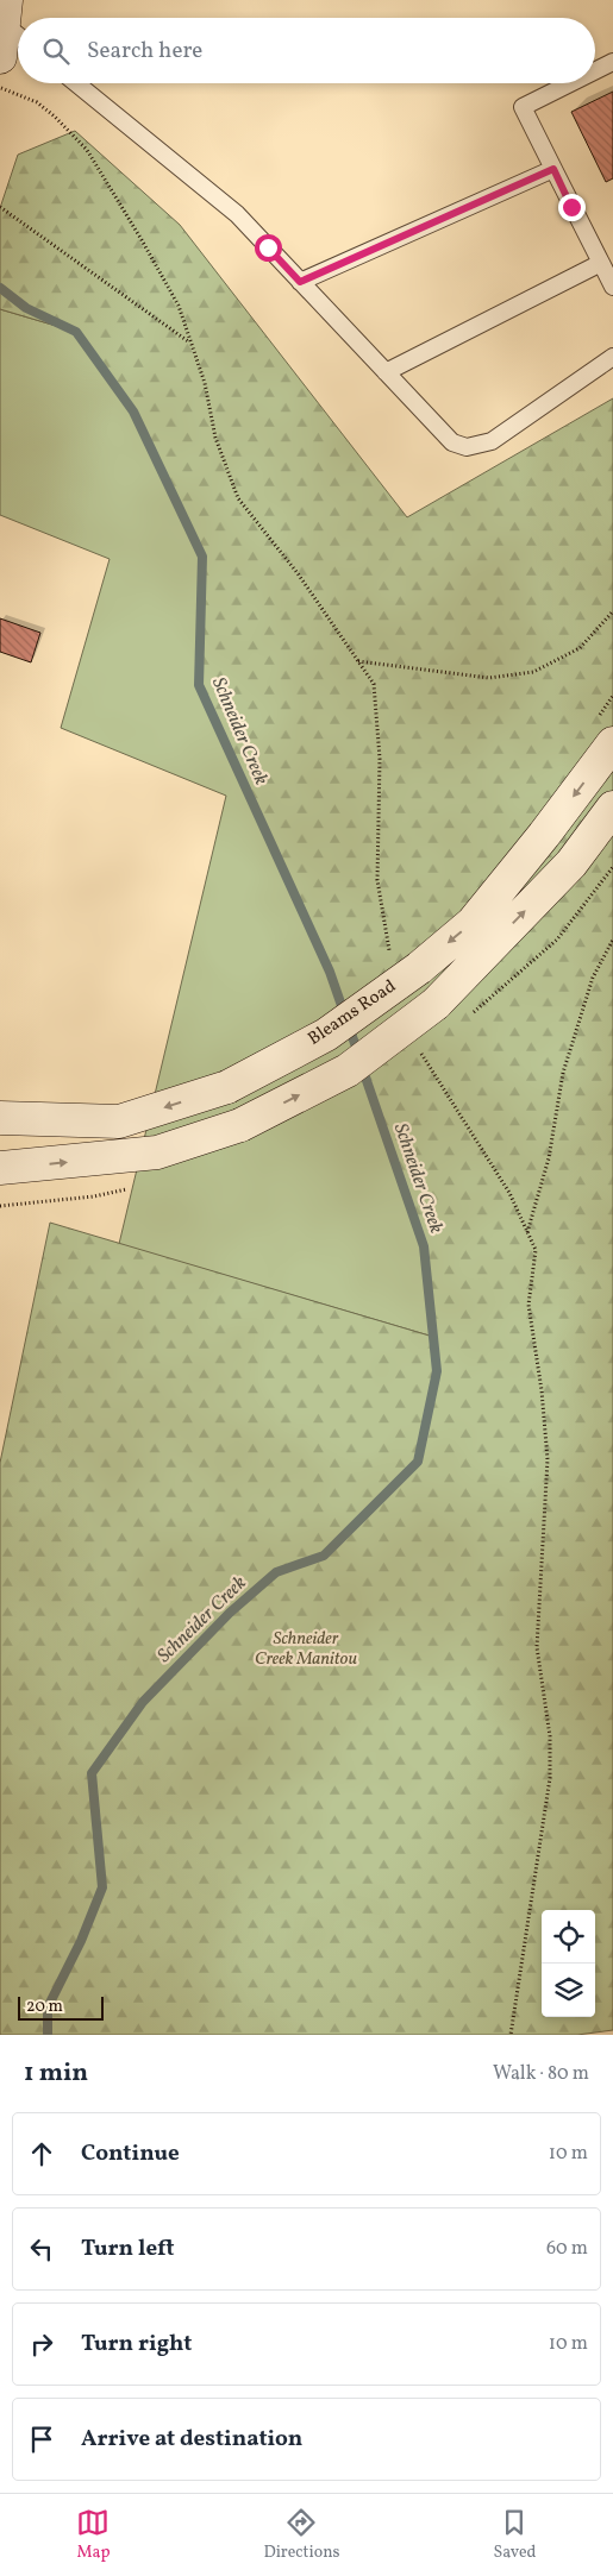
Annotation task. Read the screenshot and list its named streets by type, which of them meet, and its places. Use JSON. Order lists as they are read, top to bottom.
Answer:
{
  "streets": {
    "main road": ["Bleams Road"]
  },
  "water": ["Schneider Creek"],
  "parks": ["Schneider Creek Manitou"],
  "scale_bar": "20 m",
  "page": {
    "search": "Search here",
    "scale": "20 m",
    "heading": ["1 min", "Walk · 80 m"],
    "list": [
      ["Continue", "10 m"],
      ["Turn left", "60 m"],
      ["Turn right", "10 m"],
      "Arrive at destination"
    ],
    "nav": ["Map", "Directions", "Saved"]
  }
}
